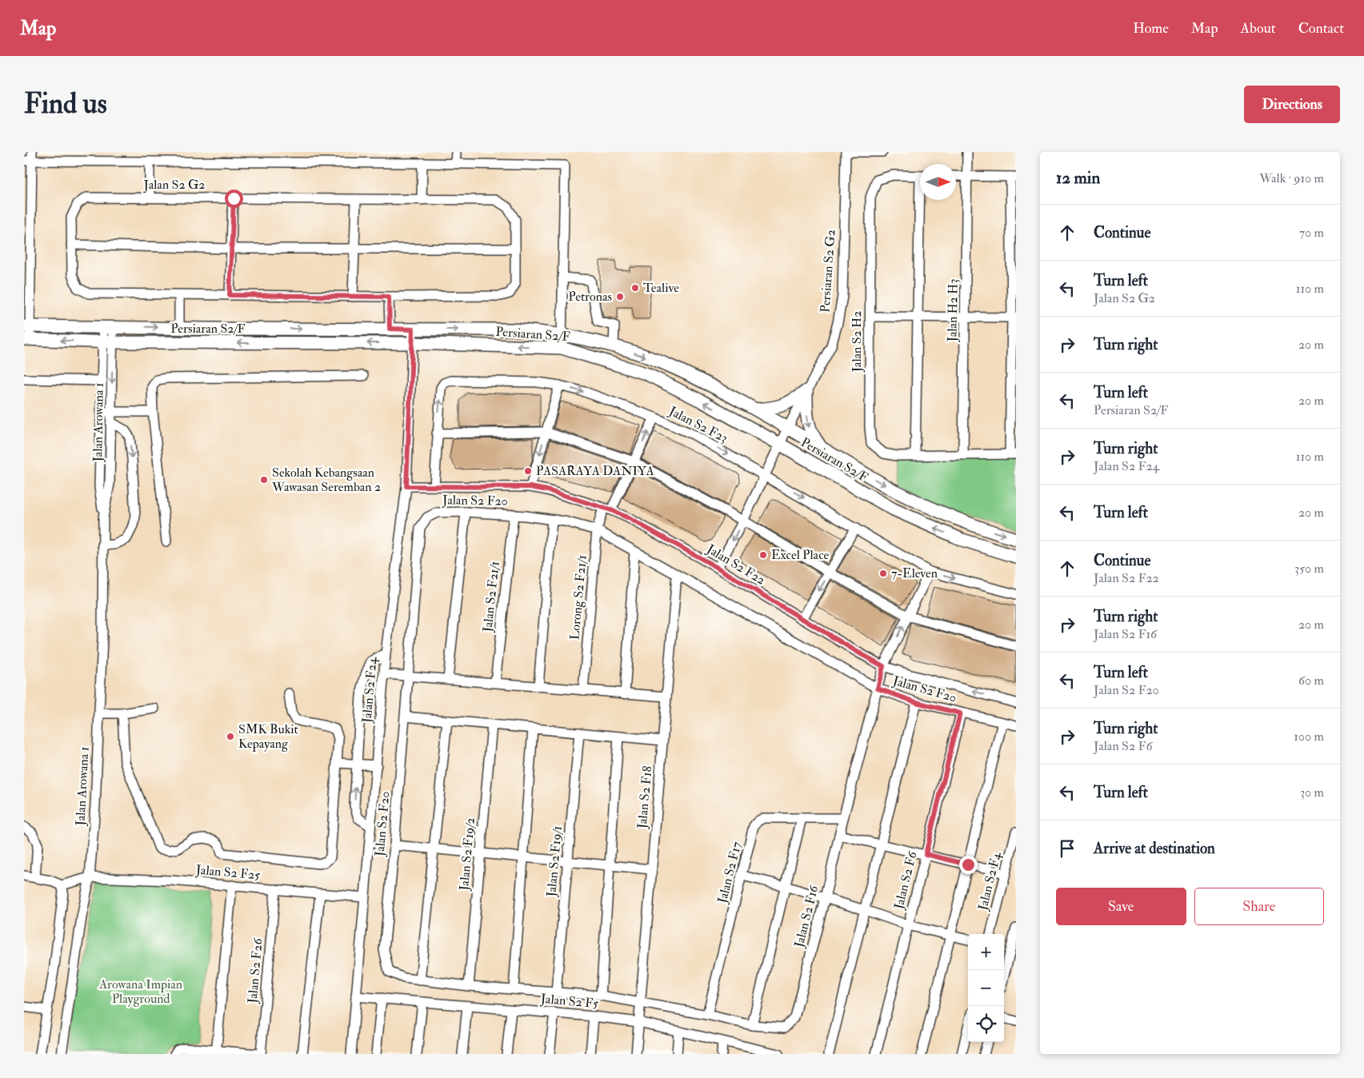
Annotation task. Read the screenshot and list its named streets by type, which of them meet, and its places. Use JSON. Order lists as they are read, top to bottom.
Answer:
{
  "streets": {
    "main road": ["Persiaran S2/F"],
    "street": [
      "Jalan S2 G2",
      "Persiaran S2 G2",
      "Jalan H2 H3",
      "Jalan S2 H2",
      "Jalan Arowana 1",
      "Jalan S2 F23",
      "Jalan S2 F20",
      "Jalan S2 F22",
      "Jalan S2 F21/1",
      "Lorong S2 F21/1",
      "Jalan S2 F24",
      "Jalan S2 F18",
      "Jalan S2 F19/2",
      "Jalan S2 F19/1",
      "Jalan S2 F25",
      "Jalan S2 F17",
      "Jalan S2 F6",
      "Jalan S2 F4",
      "Jalan S2 F16",
      "Jalan S2 F26",
      "Jalan S2 F5"
    ]
  },
  "crossings": [
    ["Persiaran S2 G2", "Persiaran S2/F"],
    ["Persiaran S2 G2", "Jalan S2 F23"],
    ["Persiaran S2 G2", "Jalan S2 F22"],
    ["Persiaran S2/F", "Jalan Arowana 1"],
    ["Persiaran S2/F", "Jalan S2 F24"],
    ["Jalan Arowana 1", "Jalan S2 F25"],
    ["Jalan S2 F23", "Jalan S2 F22"],
    ["Jalan S2 F23", "Lorong S2 F21/1"],
    ["Jalan S2 F23", "Jalan S2 F16"],
    ["Jalan S2 F20", "Jalan S2 F21/1"],
    ["Jalan S2 F20", "Lorong S2 F21/1"],
    ["Jalan S2 F20", "Jalan S2 F18"],
    ["Jalan S2 F20", "Jalan S2 F19/2"],
    ["Jalan S2 F20", "Jalan S2 F19/1"],
    ["Jalan S2 F20", "Jalan S2 F6"],
    ["Jalan S2 F20", "Jalan S2 F16"],
    ["Jalan S2 F22", "Lorong S2 F21/1"],
    ["Jalan S2 F22", "Jalan S2 F24"],
    ["Jalan S2 F22", "Jalan S2 F16"],
    ["Jalan S2 F24", "Jalan S2 F25"],
    ["Jalan S2 F24", "Jalan S2 F5"],
    ["Jalan S2 F18", "Jalan S2 F16"],
    ["Jalan S2 F18", "Jalan S2 F5"],
    ["Jalan S2 F19/1", "Jalan S2 F16"],
    ["Jalan S2 F25", "Jalan S2 F26"],
    ["Jalan S2 F17", "Jalan S2 F16"]
  ],
  "parks": ["Arowana Impian Playground"],
  "places": [
    "Tealive",
    "Petronas",
    "PASARAYA DANIYA",
    "Sekolah Kebangsaan Wawasan Seremban 2",
    "Excel Place",
    "7-Eleven",
    "SMK Bukit Kepayang"
  ],
  "north": "right",
  "page": {
    "header": "Map",
    "nav": [
      "Home",
      "Map",
      "About",
      "Contact"
    ],
    "buttons": [
      "Directions",
      ["Save", "Share"]
    ],
    "title": "Find us",
    "heading": ["12 min", "Walk · 910 m"],
    "list": [
      ["Continue", "70 m"],
      ["Turn left", "Jalan S2 G2", "110 m"],
      ["Turn right", "20 m"],
      ["Turn left", "Persiaran S2/F", "20 m"],
      ["Turn right", "Jalan S2 F24", "110 m"],
      ["Turn left", "20 m"],
      ["Continue", "Jalan S2 F22", "350 m"],
      ["Turn right", "Jalan S2 F16", "20 m"],
      ["Turn left", "Jalan S2 F20", "60 m"],
      ["Turn right", "Jalan S2 F6", "100 m"],
      ["Turn left", "30 m"],
      "Arrive at destination"
    ],
    "map_buttons": ["+", "−"]
  }
}
